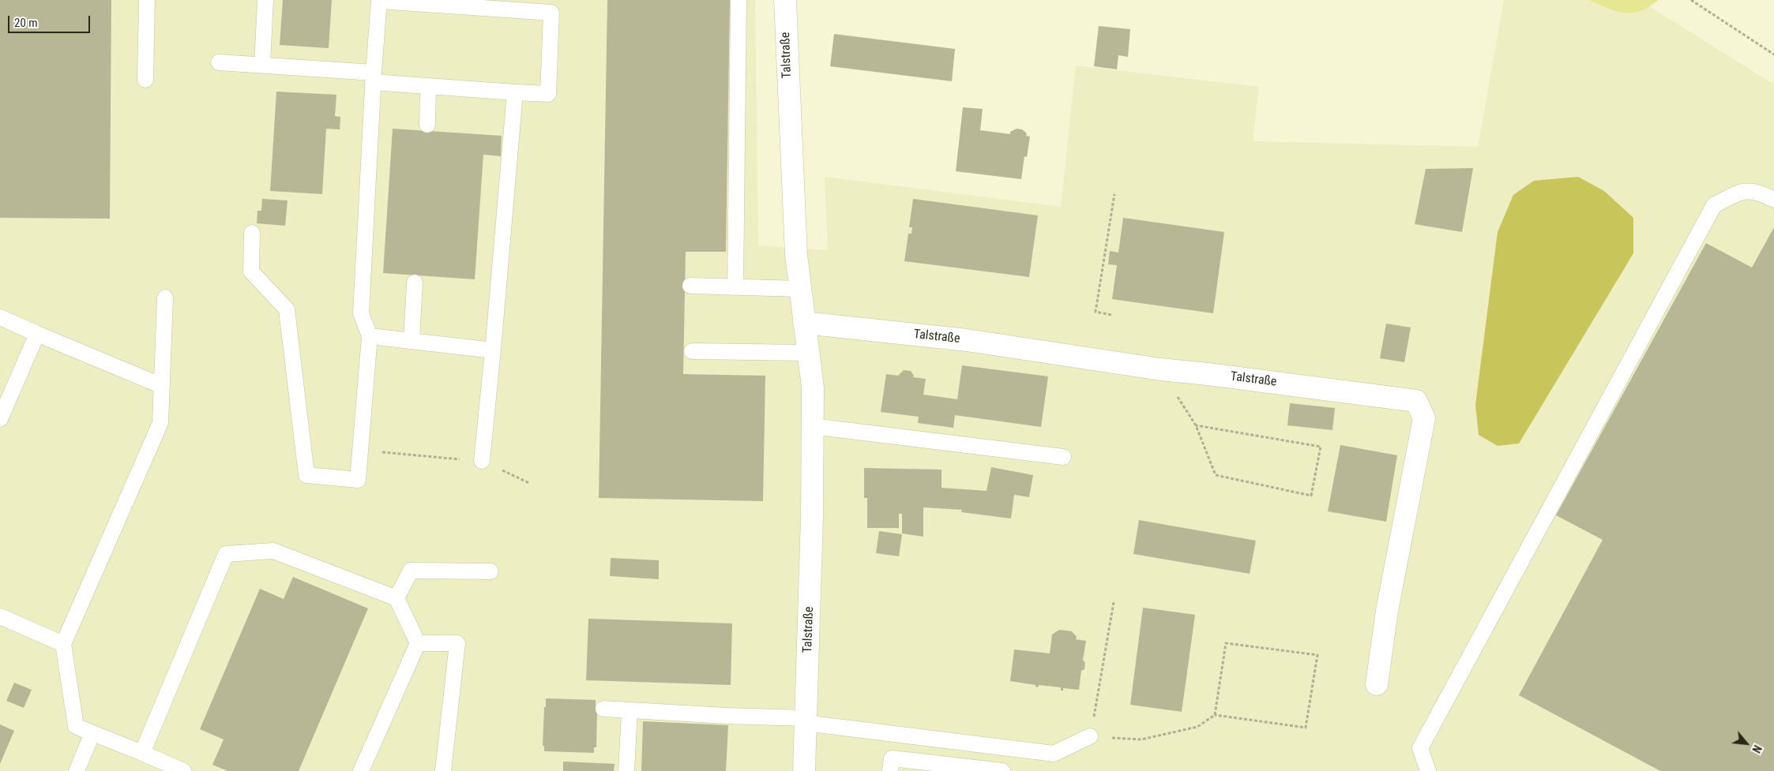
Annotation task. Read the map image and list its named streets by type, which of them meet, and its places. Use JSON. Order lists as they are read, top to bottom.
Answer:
{
  "streets": {
    "street": ["Talstraße"]
  },
  "scale_bar": "20 m",
  "north": "bottom right"
}
